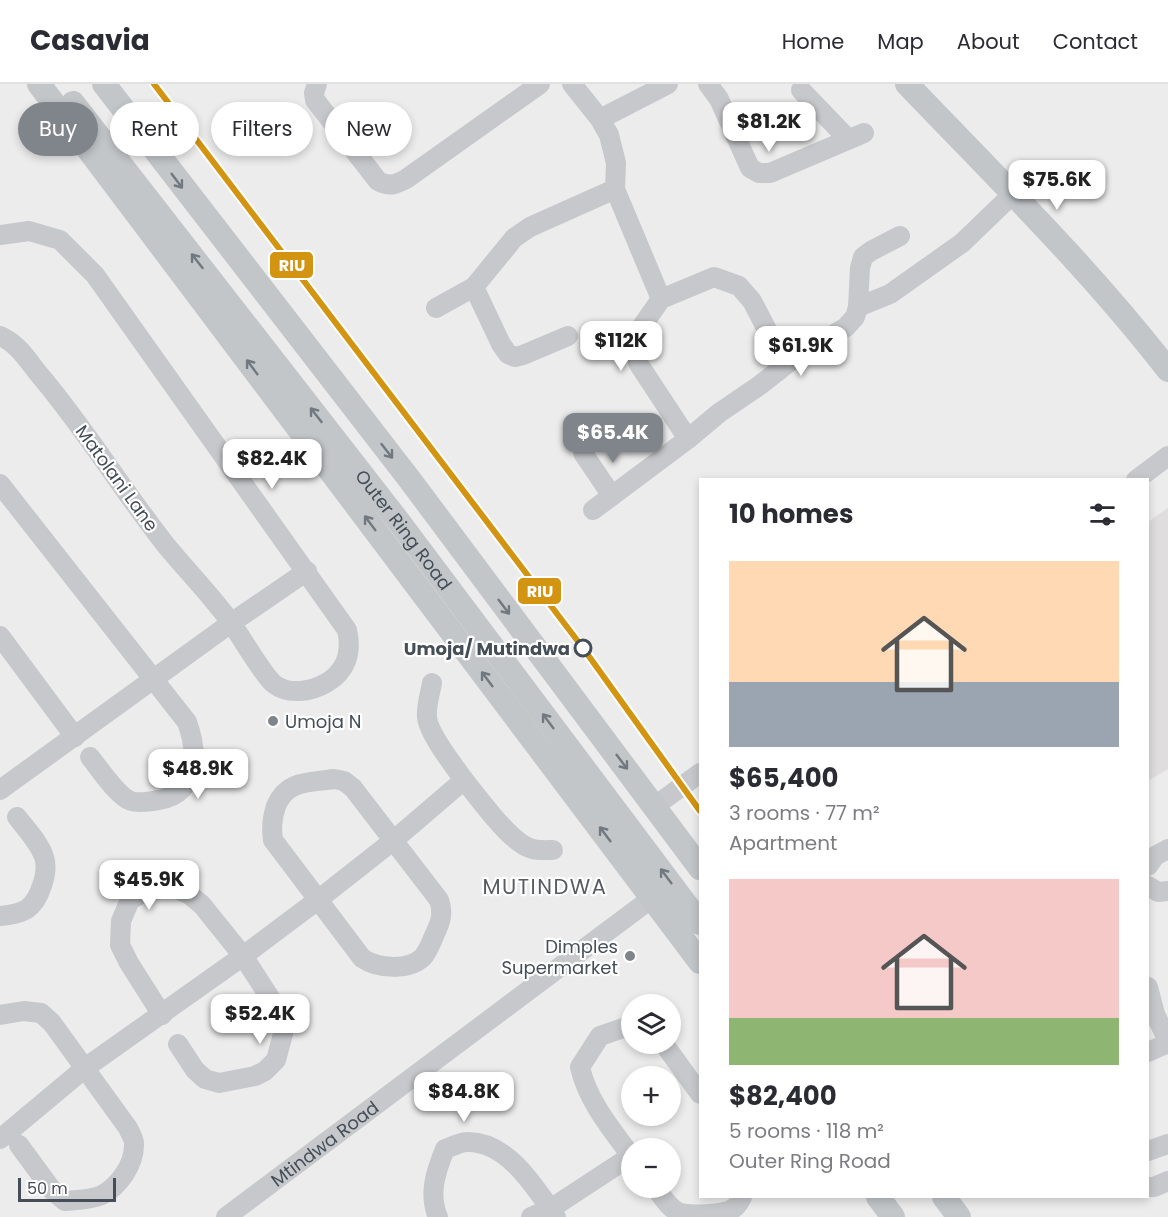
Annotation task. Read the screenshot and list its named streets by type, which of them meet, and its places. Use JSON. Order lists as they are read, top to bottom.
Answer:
{
  "streets": {
    "main road": ["Outer Ring Road"],
    "street": ["Matolani Lane", "Mtindwa Road"]
  },
  "districts": ["MUTINDWA"],
  "places": ["Umoja/ Mutindwa", "Umoja N", "Dimples Supermarket"],
  "lines": ["transit line RIU"],
  "scale_bar": "50 m",
  "page": {
    "header": "Casavia",
    "nav": [
      "Home",
      "Map",
      "About",
      "Contact"
    ],
    "price": [
      "$81.2K",
      "$75.6K",
      "$112K",
      "$61.9K",
      "$65.4K",
      "$82.4K",
      "$48.9K",
      "$45.9K",
      "$52.4K",
      "$84.8K"
    ],
    "chip": [
      "Buy",
      "Rent",
      "Filters",
      "New"
    ],
    "heading": "10 homes",
    "list": [
      {
        "name": "$65,400",
        "note": "3 rooms · 77 m² · Apartment"
      },
      {
        "name": "$82,400",
        "note": "5 rooms · 118 m² · Outer Ring Road"
      }
    ],
    "map_buttons": ["+", "−"],
    "scale": "50 m"
  }
}
